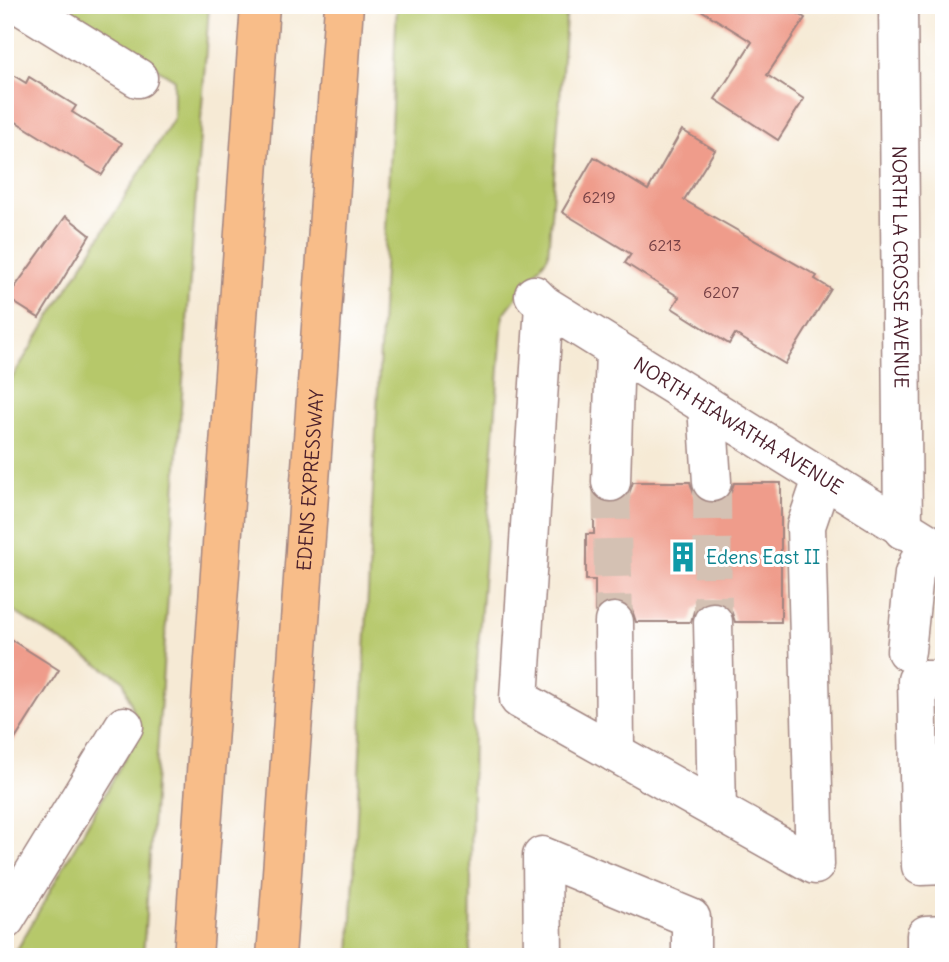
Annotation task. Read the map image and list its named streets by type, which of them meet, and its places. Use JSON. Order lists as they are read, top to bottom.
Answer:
{
  "streets": {
    "highway": ["EDENS EXPRESSWAY"],
    "street": ["NORTH LA CROSSE AVENUE", "NORTH HIAWATHA AVENUE"]
  },
  "crossings": [
    ["NORTH LA CROSSE AVENUE", "NORTH HIAWATHA AVENUE"]
  ],
  "places": {
    "building": ["Edens East II"]
  },
  "house_numbers": ["6219", "6213", "6207"]
}
